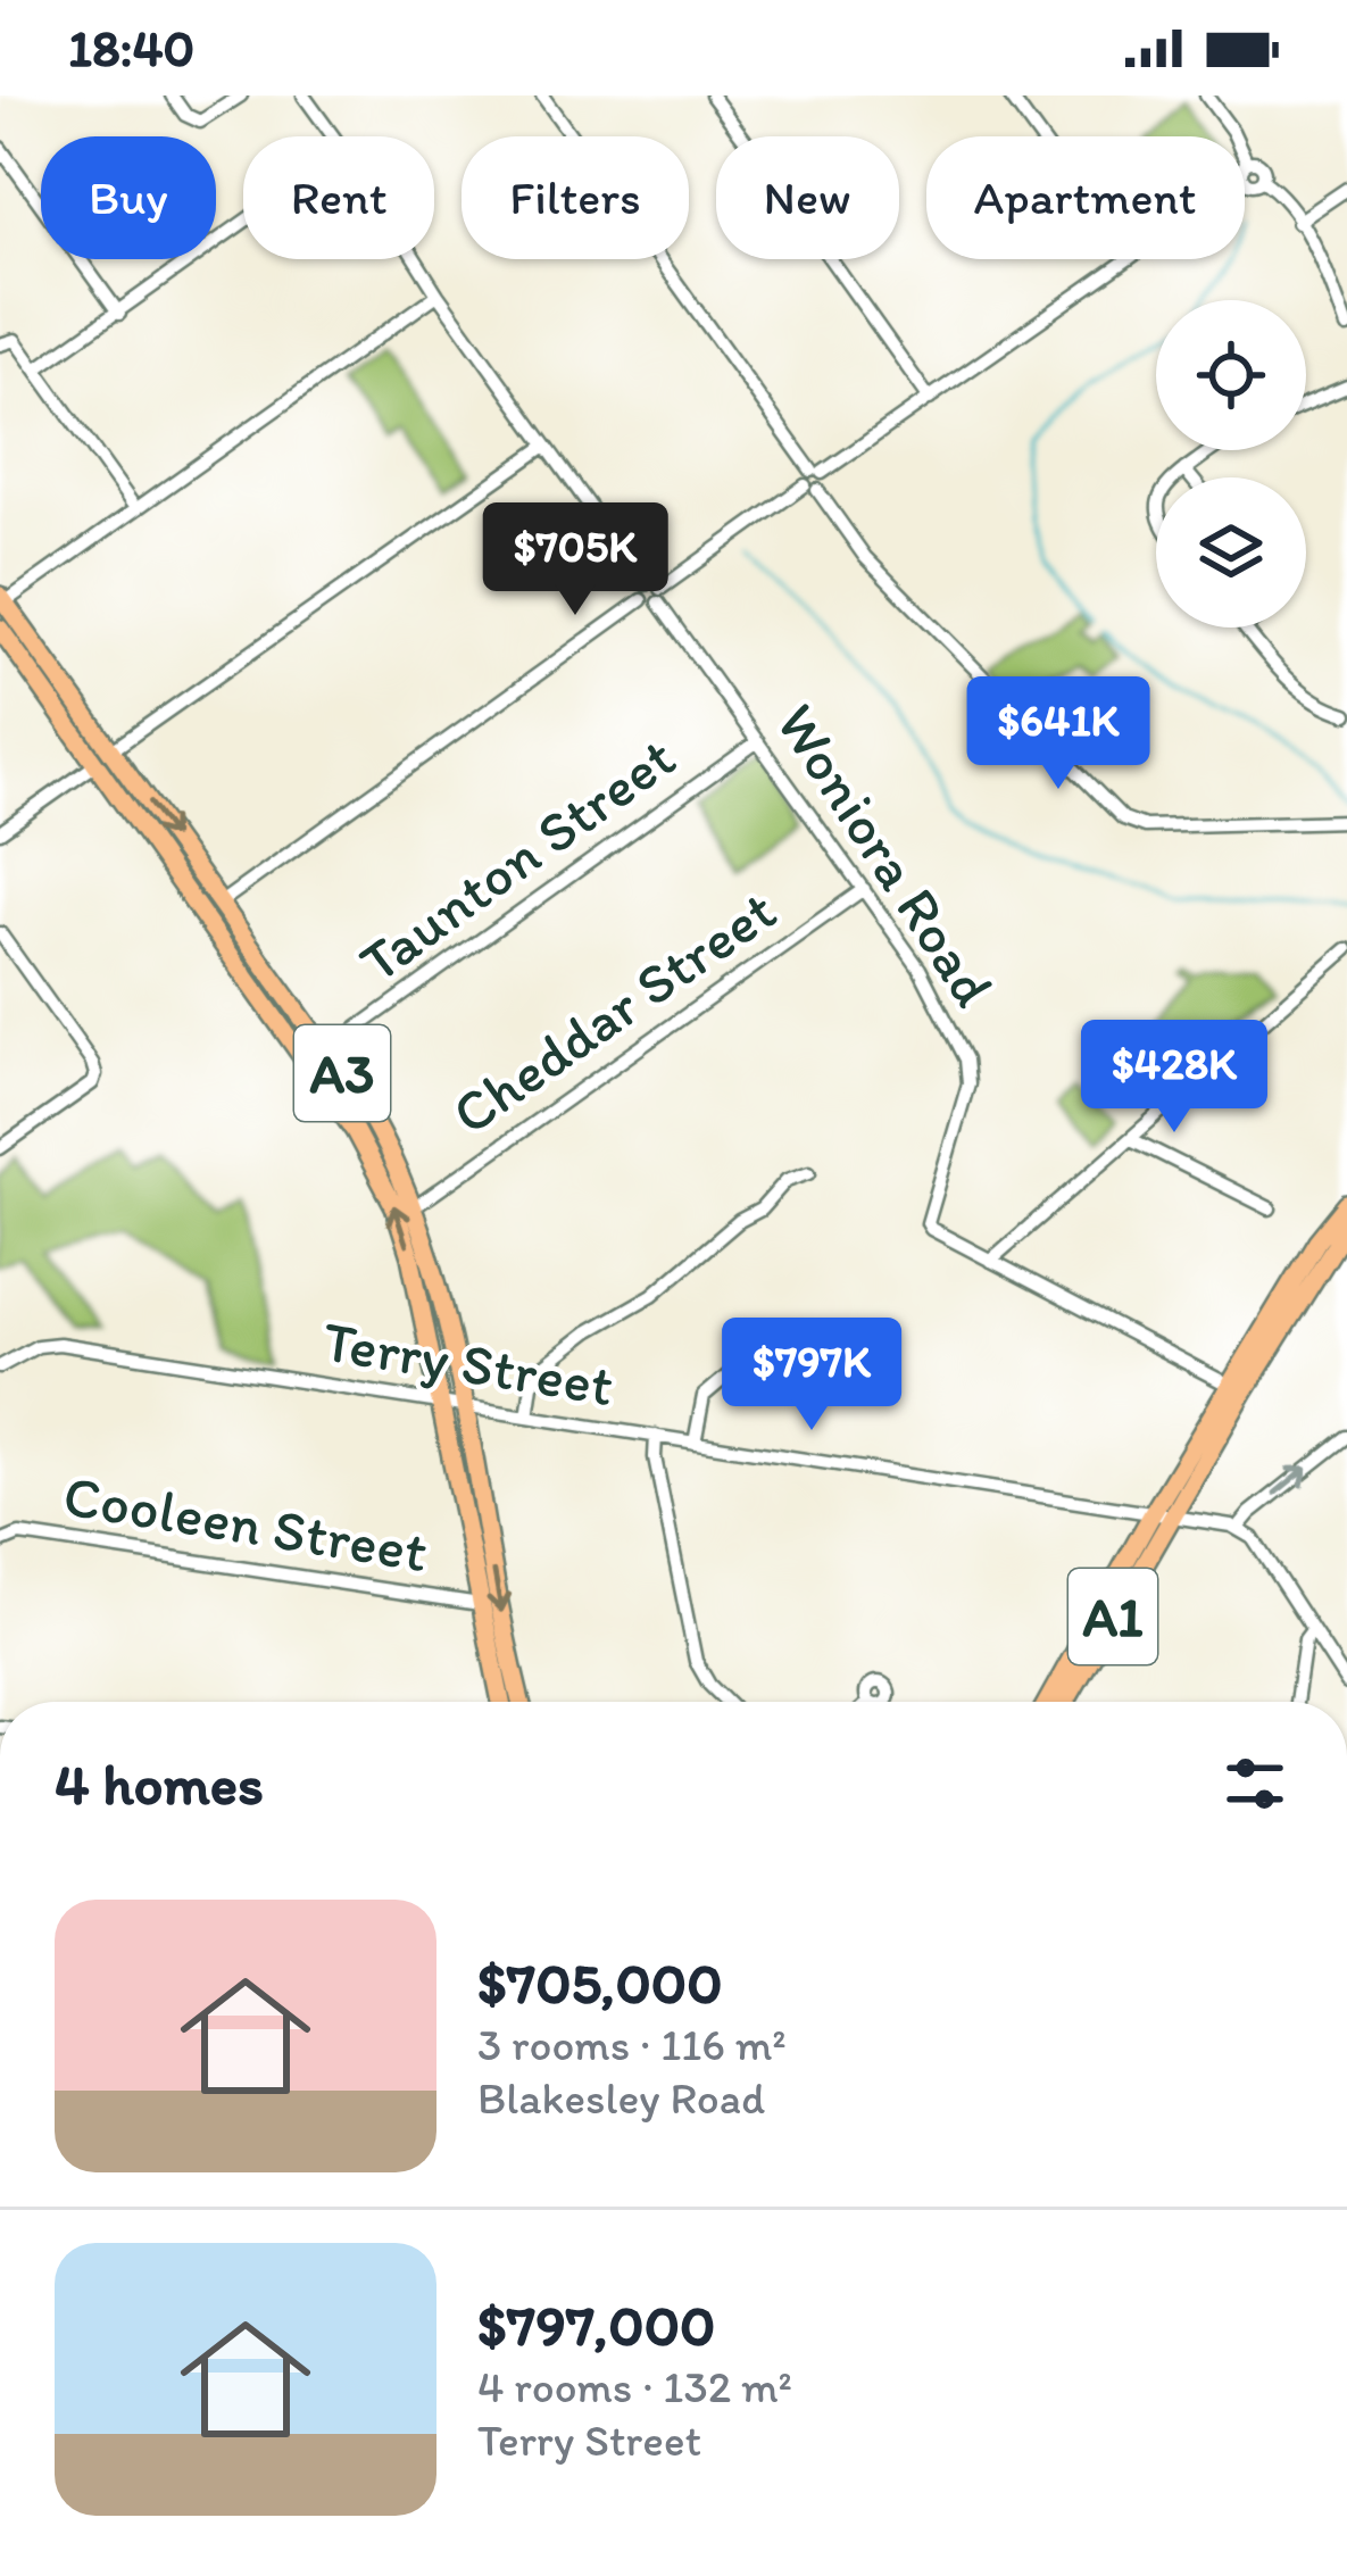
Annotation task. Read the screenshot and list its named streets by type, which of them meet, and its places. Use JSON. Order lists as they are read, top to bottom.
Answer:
{
  "streets": {
    "highway": ["A3", "A1"],
    "street": [
      "Woniora Road",
      "Taunton Street",
      "Cheddar Street",
      "Terry Street",
      "Cooleen Street"
    ]
  },
  "crossings": [
    ["Woniora Road", "Taunton Street"],
    ["Woniora Road", "Cheddar Street"],
    ["Woniora Road", "A1"],
    ["Taunton Street", "A3"],
    ["Cheddar Street", "A3"],
    ["A3", "Terry Street"],
    ["A3", "Cooleen Street"],
    ["Terry Street", "A1"]
  ],
  "page": {
    "status": "18:40",
    "chip": [
      "Buy",
      "Rent",
      "Filters",
      "New",
      "Apartment"
    ],
    "price": [
      "$705K",
      "$641K",
      "$428K",
      "$797K"
    ],
    "heading": "4 homes",
    "list": [
      {
        "name": "$705,000",
        "note": "3 rooms · 116 m² · Blakesley Road"
      },
      {
        "name": "$797,000",
        "note": "4 rooms · 132 m² · Terry Street"
      }
    ]
  }
}
